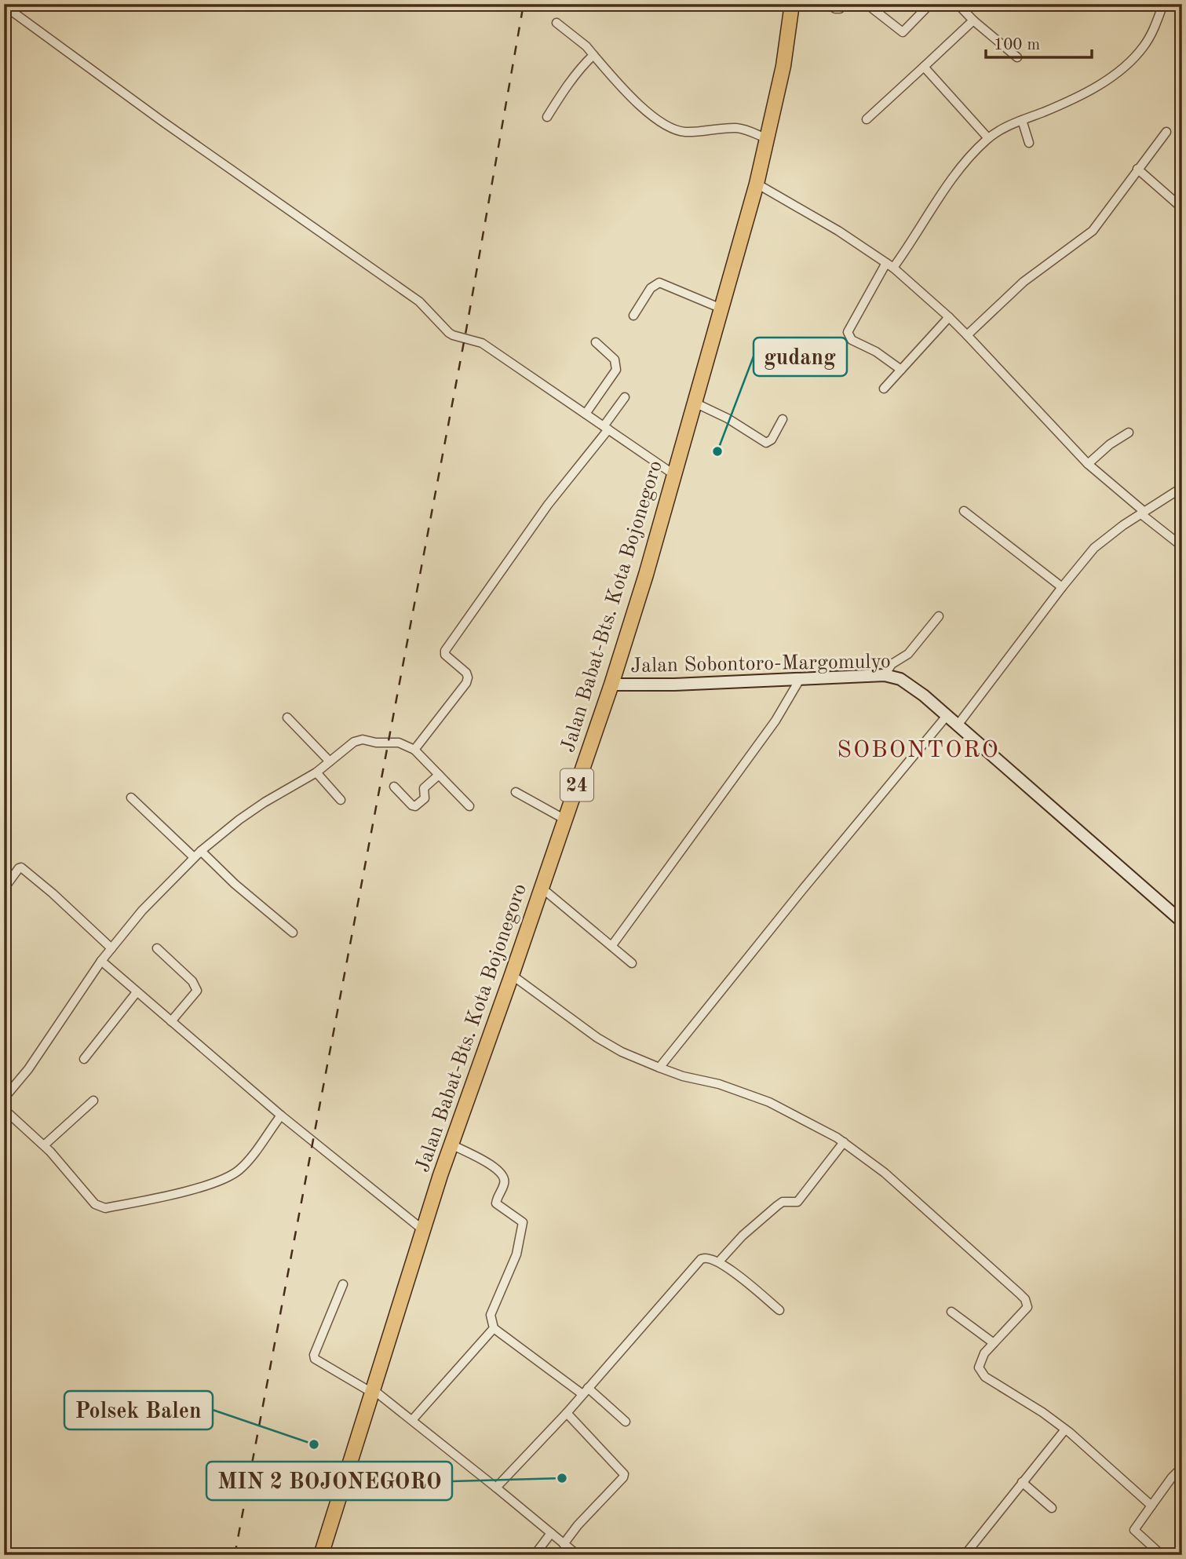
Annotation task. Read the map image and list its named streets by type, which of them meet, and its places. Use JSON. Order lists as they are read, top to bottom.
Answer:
{
  "streets": {
    "highway": ["Jalan Babat-Bts. Kota Bojonegoro", "24"],
    "street": ["Jalan Sobontoro-Margomulyo"]
  },
  "crossings": [
    ["Jalan Babat-Bts. Kota Bojonegoro", "Jalan Sobontoro-Margomulyo"]
  ],
  "districts": ["SOBONTORO"],
  "places": ["gudang", "Polsek Balen", "MIN 2 BOJONEGORO"],
  "scale_bar": "100 m"
}
